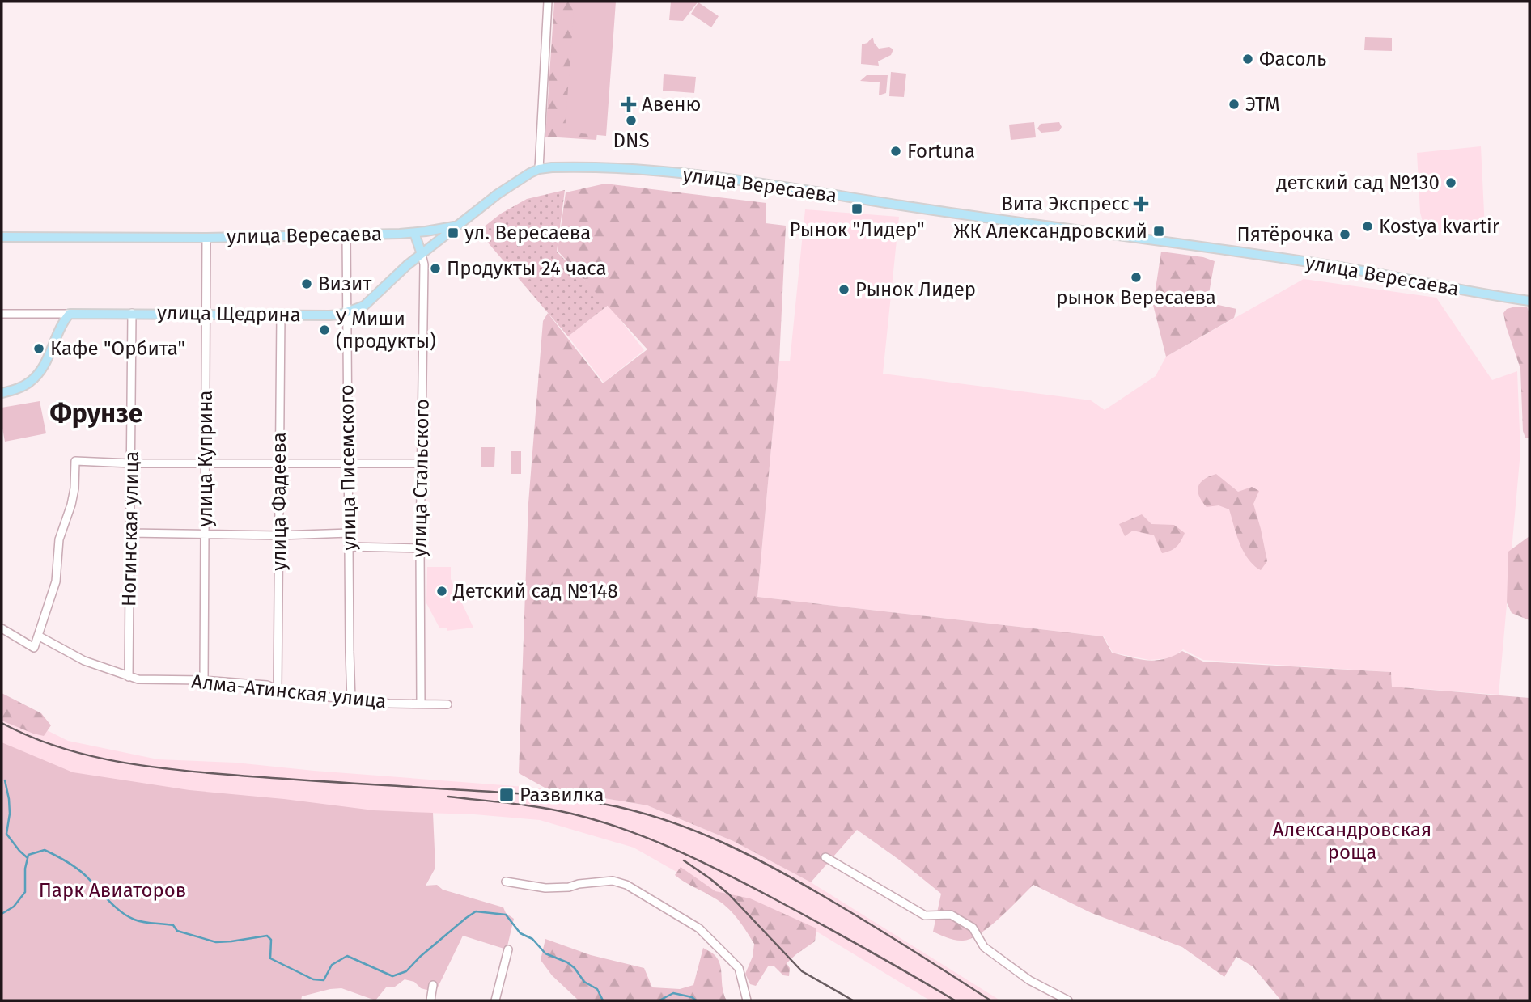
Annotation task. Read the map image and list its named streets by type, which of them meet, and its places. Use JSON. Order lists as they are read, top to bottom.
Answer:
{
  "streets": {
    "main road": ["улица Вересаева", "улица Щедрина"],
    "street": [
      "улица Куприна",
      "улица Писемского",
      "улица Стальского",
      "улица Фадеева",
      "Ногинская улица",
      "Алма-Атинская улица"
    ]
  },
  "crossings": [
    ["улица Вересаева", "улица Щедрина"],
    ["улица Вересаева", "улица Куприна"],
    ["улица Вересаева", "улица Писемского"],
    ["улица Щедрина", "улица Куприна"],
    ["улица Щедрина", "улица Писемского"],
    ["улица Щедрина", "улица Стальского"],
    ["улица Щедрина", "улица Фадеева"],
    ["улица Щедрина", "Ногинская улица"],
    ["улица Куприна", "Алма-Атинская улица"],
    ["улица Писемского", "Алма-Атинская улица"],
    ["улица Стальского", "Алма-Атинская улица"],
    ["улица Фадеева", "Алма-Атинская улица"],
    ["Ногинская улица", "Алма-Атинская улица"]
  ],
  "districts": ["Фрунзе"],
  "parks": ["Александровская роща", "Парк Авиаторов"],
  "places": {
    "other": [
      "Фасоль",
      "ЭТМ",
      "DNS",
      "Fortuna",
      "детский сад №130",
      "Kostya kvartir",
      "Пятёрочка",
      "Продукты 24 часа",
      "рынок Вересаева",
      "Визит",
      "Рынок Лидер",
      "У Миши (продукты)",
      "Кафе \"Орбита\"",
      "Детский сад №148"
    ],
    "health": ["Авеню", "Вита Экспресс"],
    "transit": [
      "Рынок \"Лидер\"",
      "ЖК Александровский",
      "ул. Вересаева",
      "Развилка"
    ]
  }
}
